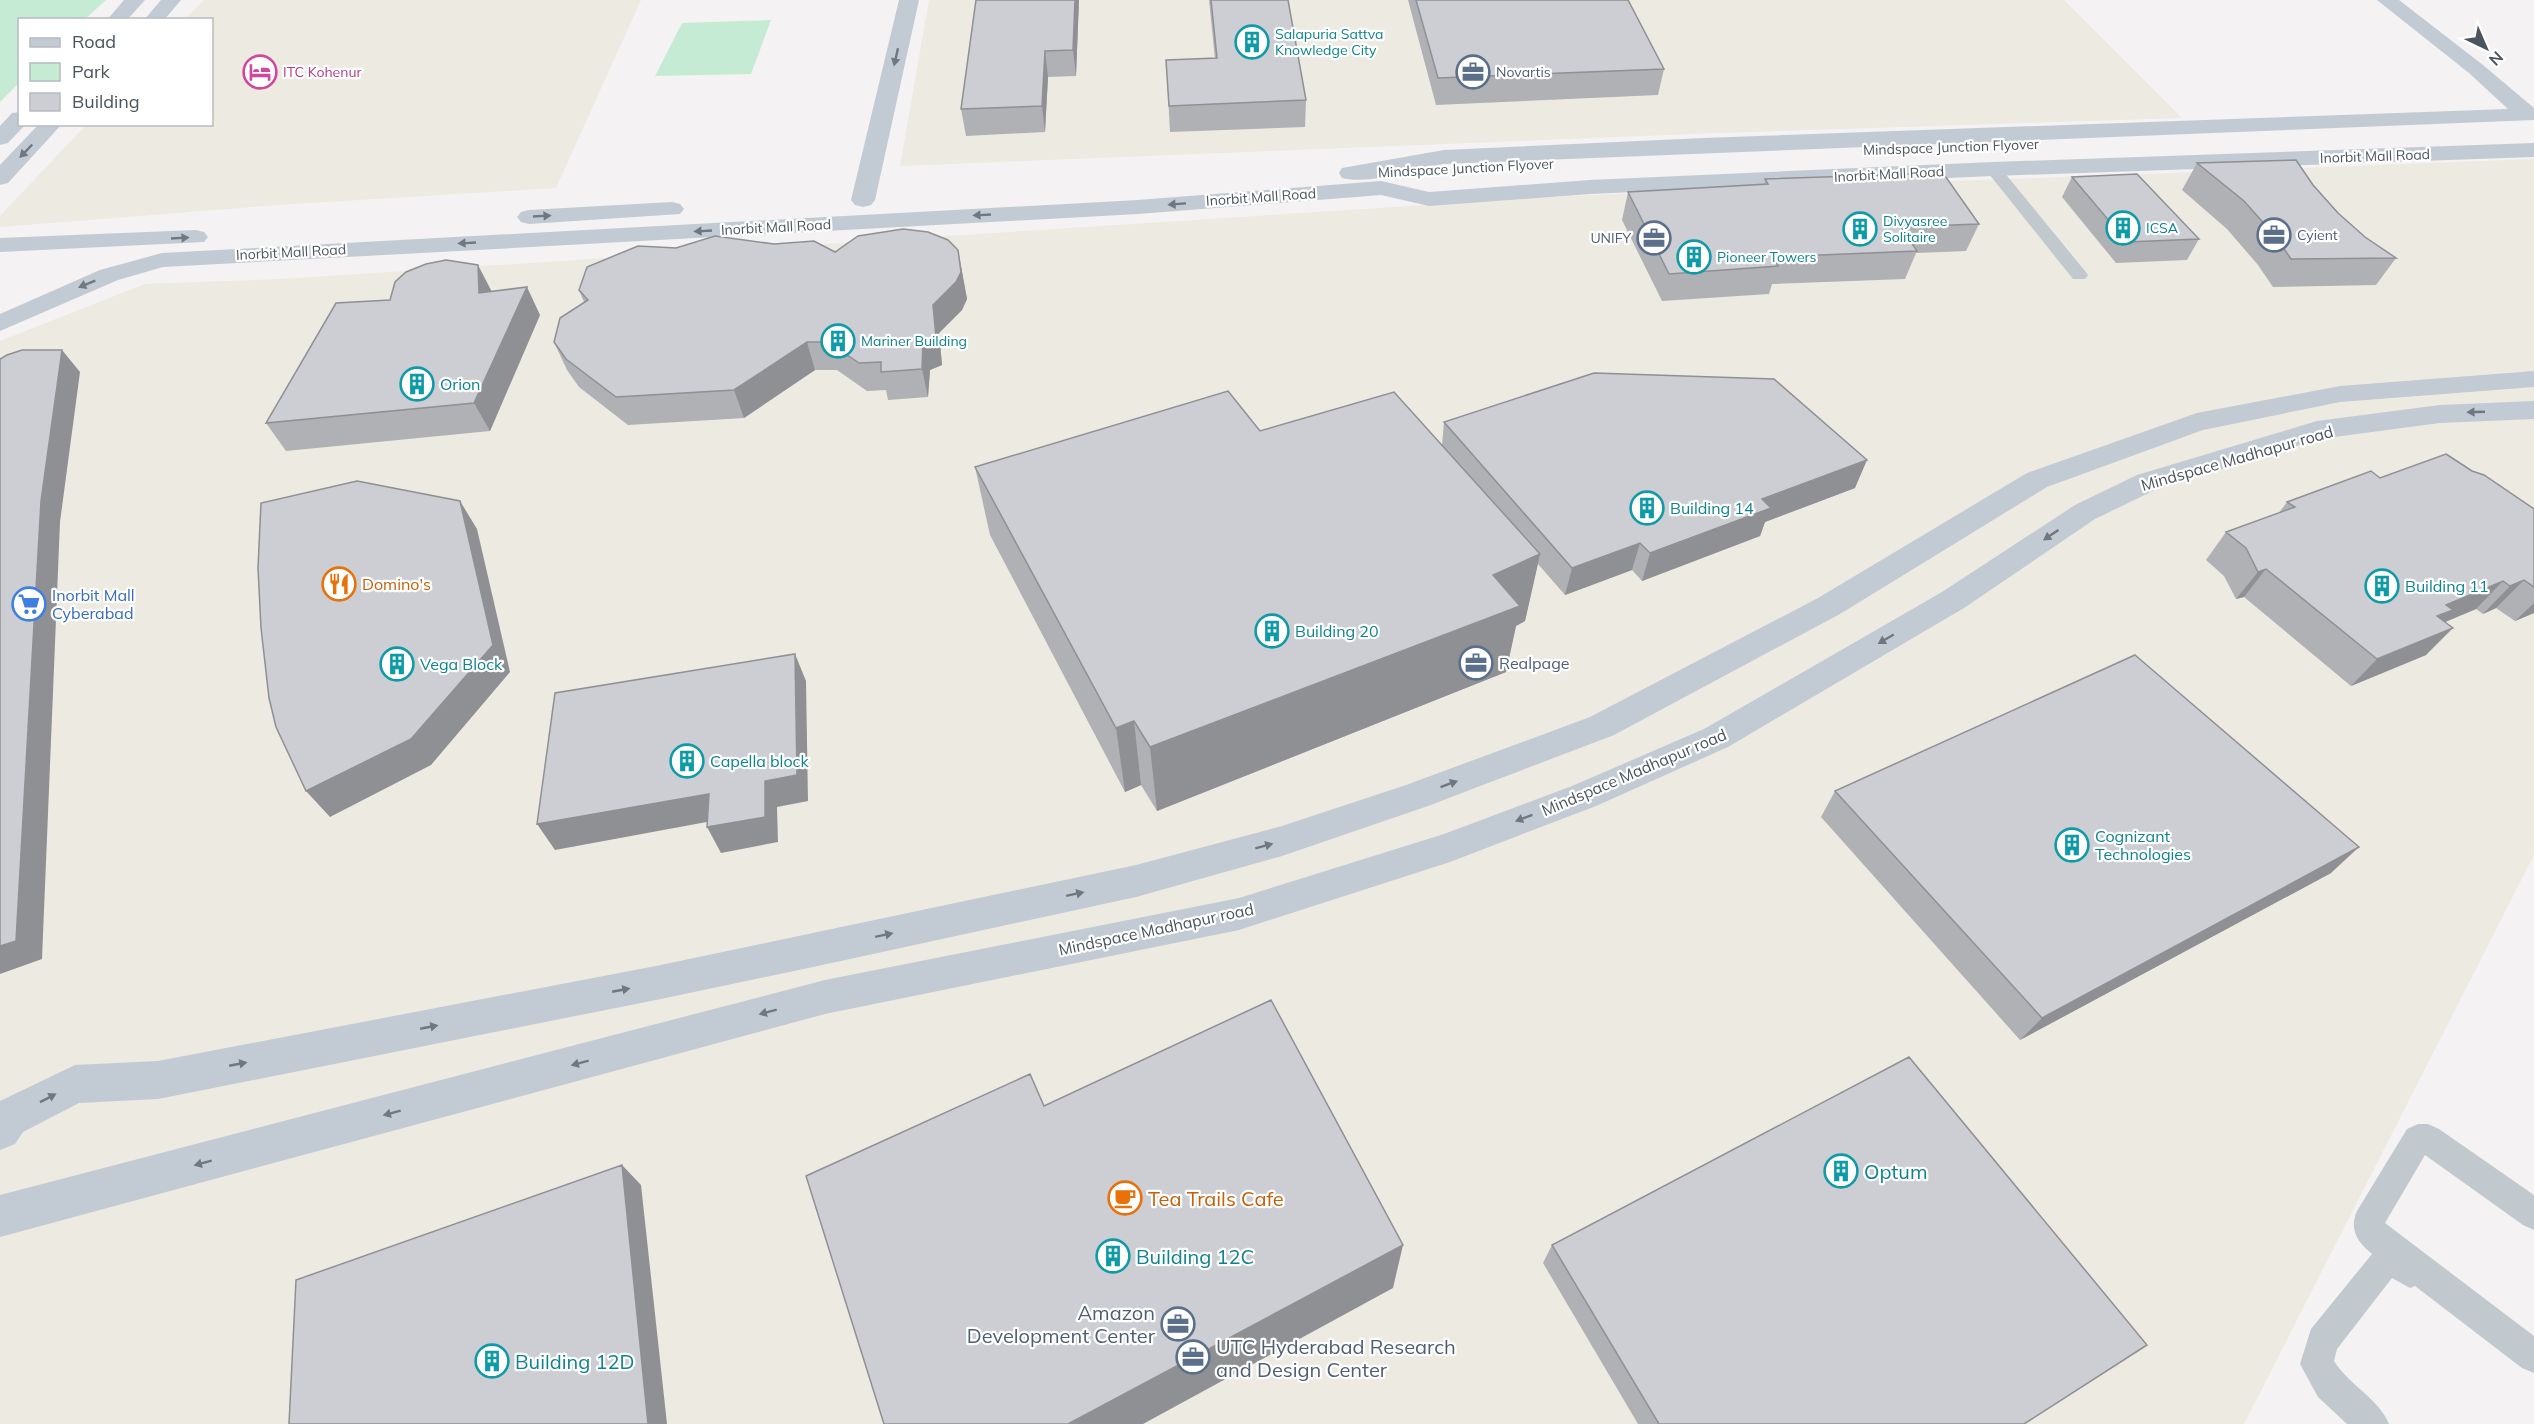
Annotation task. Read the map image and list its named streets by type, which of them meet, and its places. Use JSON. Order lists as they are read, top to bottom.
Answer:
{
  "streets": {
    "main road": ["Mindspace Junction Flyover", "Inorbit Mall Road", "Mindspace Madhapur road"]
  },
  "crossings": [
    ["Mindspace Junction Flyover", "Inorbit Mall Road"]
  ],
  "places": {
    "building": [
      "Salapuria Sattva Knowledge City",
      "ICSA",
      "Divyasree Solitaire",
      "Pioneer Towers",
      "Mariner Building",
      "Orion",
      "Building 14",
      "Building 11",
      "Building 20",
      "Vega Block",
      "Capella block",
      "Cognizant Technologies",
      "Optum",
      "Building 12C",
      "Building 12D"
    ],
    "hotel": ["ITC Kohenur"],
    "office": [
      "Novartis",
      "Cyient",
      "UNIFY",
      "Realpage",
      "Amazon Development Center",
      "UTC Hyderabad Research and Design Center"
    ],
    "restaurant": ["Domino's"],
    "supermarket": ["Inorbit Mall Cyberabad"],
    "cafe": ["Tea Trails Cafe"]
  },
  "legend": ["Road", "Park", "Building"],
  "north": "bottom right"
}
